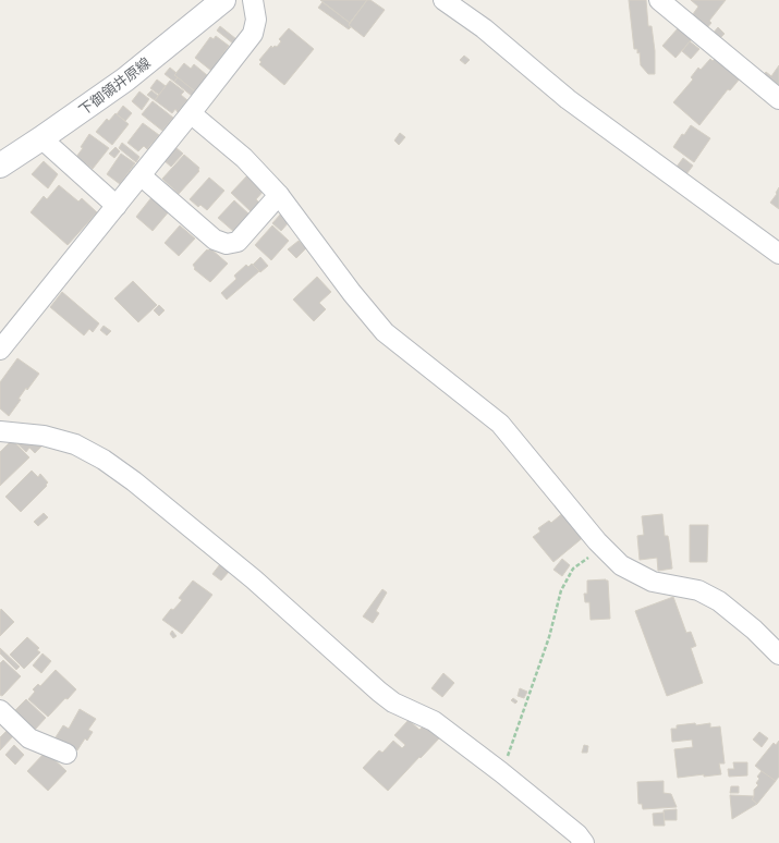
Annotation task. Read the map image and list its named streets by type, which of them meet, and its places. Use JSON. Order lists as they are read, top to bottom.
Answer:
{
  "streets": {
    "main road": ["下御領井原線"]
  }
}
